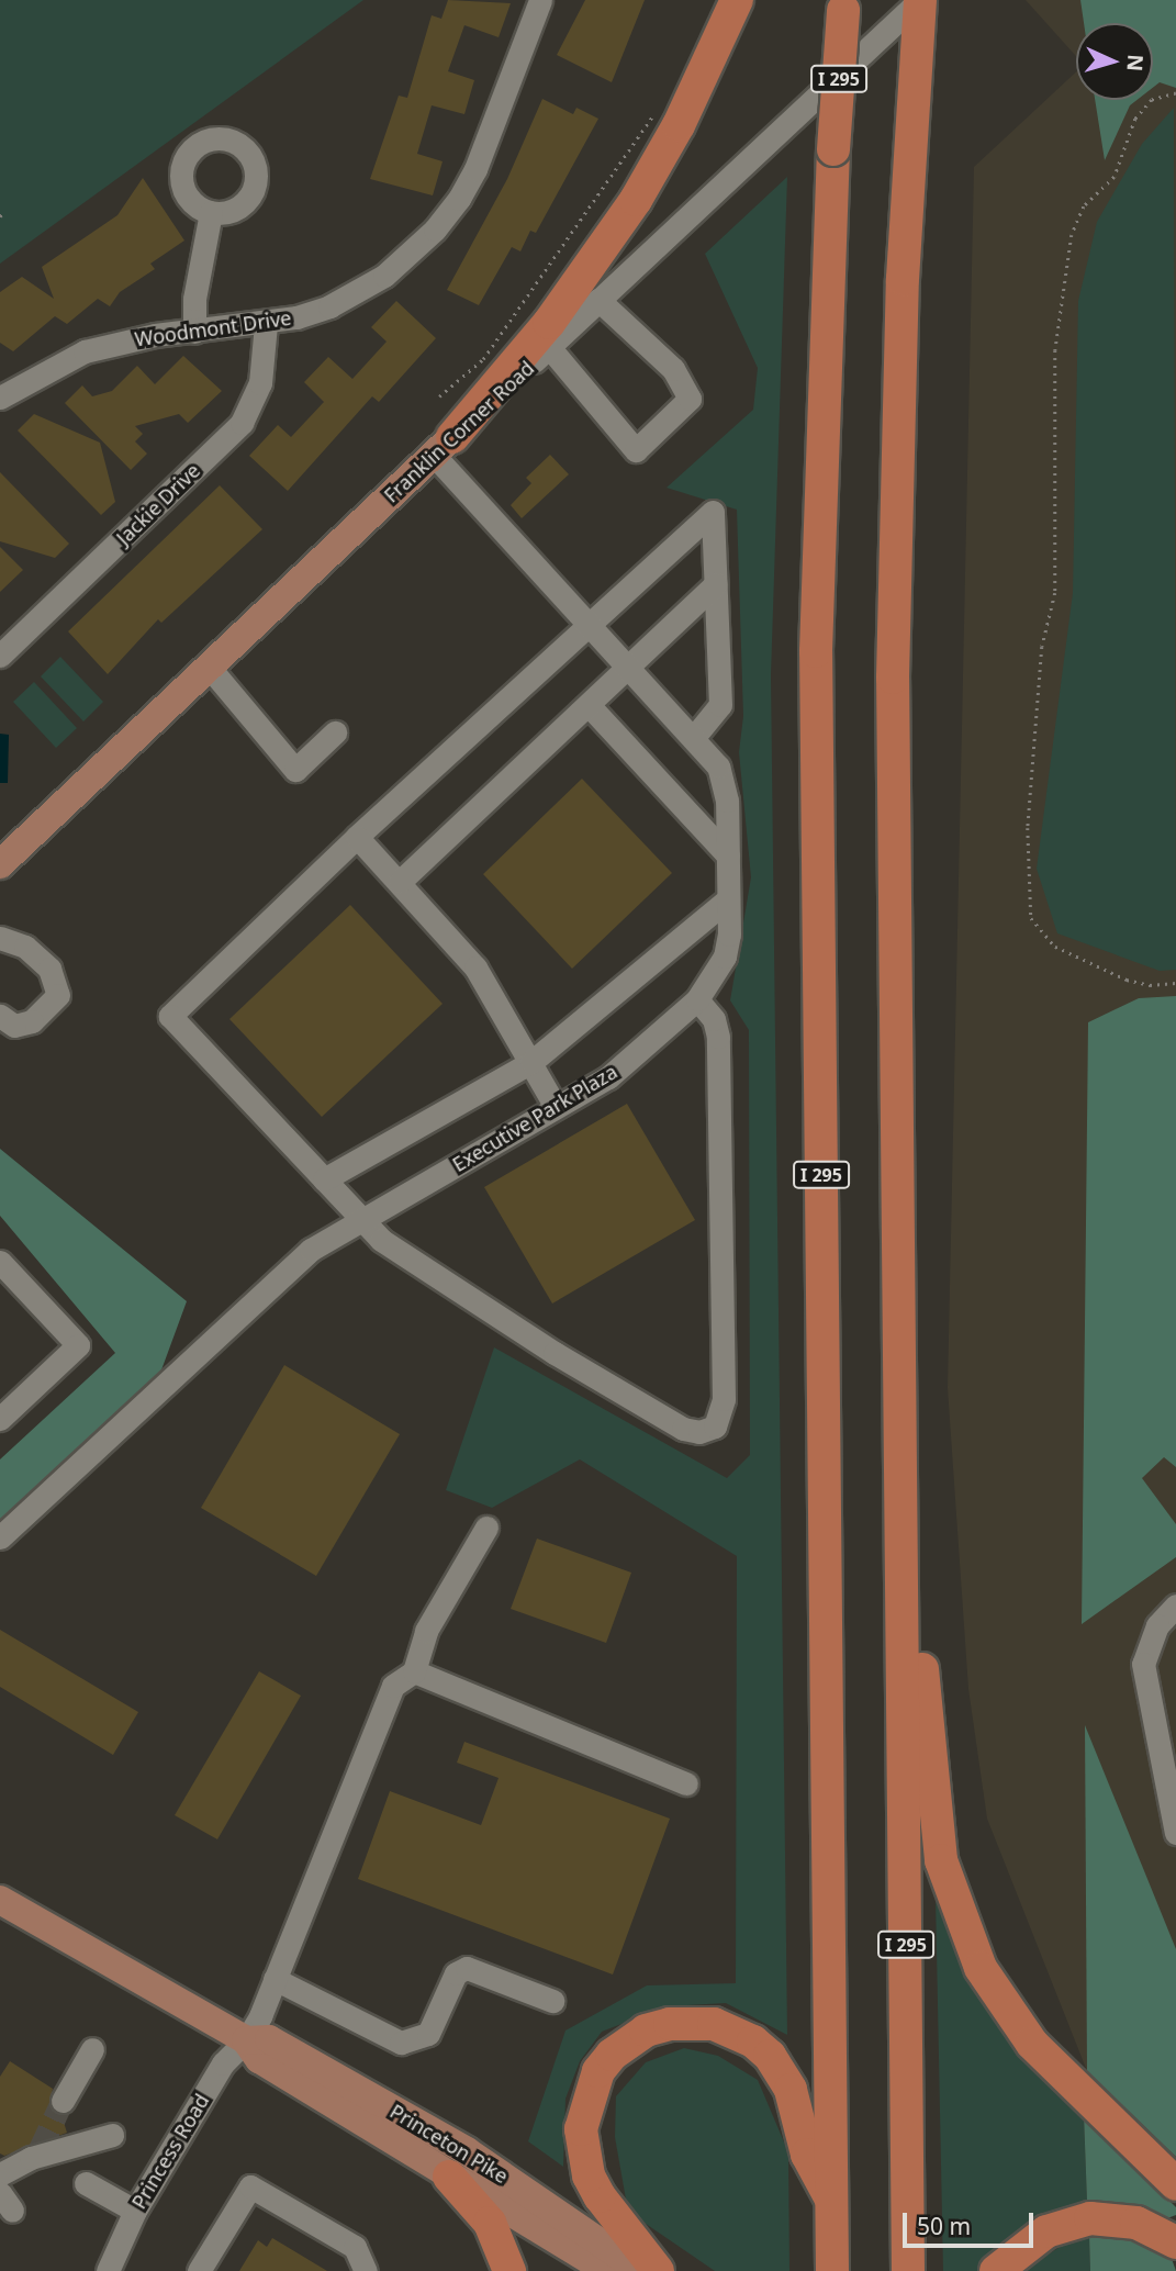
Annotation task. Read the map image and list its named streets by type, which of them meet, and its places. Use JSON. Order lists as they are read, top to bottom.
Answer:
{
  "streets": {
    "highway": ["I 295"],
    "main road": ["Franklin Corner Road", "Princeton Pike"],
    "street": [
      "Woodmont Drive",
      "Jackie Drive",
      "Executive Park Plaza",
      "Princess Road"
    ]
  },
  "crossings": [
    ["I 295", "Franklin Corner Road"],
    ["Woodmont Drive", "Jackie Drive"],
    ["Franklin Corner Road", "Executive Park Plaza"],
    ["Princeton Pike", "Princess Road"]
  ],
  "scale_bar": "50 m",
  "north": "right"
}
